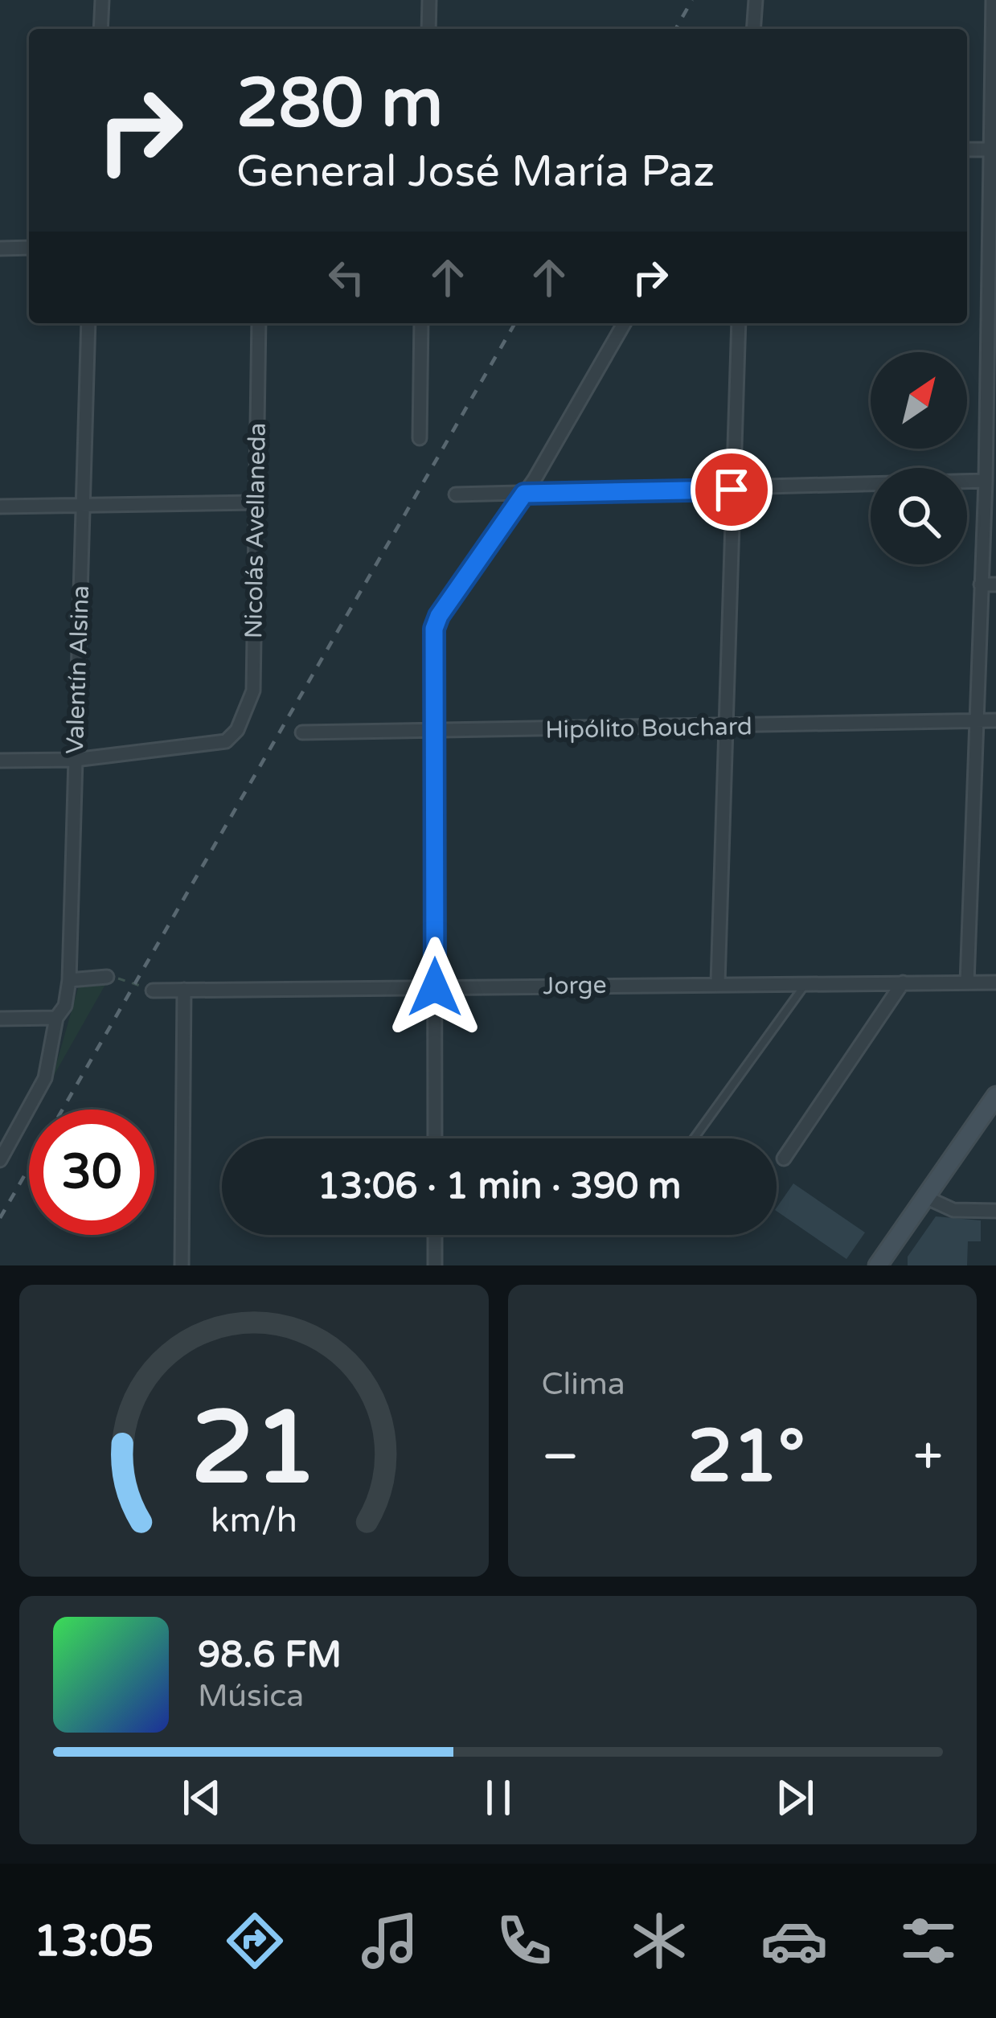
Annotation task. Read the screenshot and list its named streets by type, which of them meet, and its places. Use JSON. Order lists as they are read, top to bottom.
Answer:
{
  "streets": {
    "street": [
      "Nicolás Avellaneda",
      "Valentín Alsina",
      "Hipólito Bouchard",
      "Jorge"
    ]
  },
  "crossings": [
    ["Nicolás Avellaneda", "Valentín Alsina"]
  ],
  "north": "top right",
  "page": {
    "turn": ["280 m", "General José María Paz"],
    "limit": "30",
    "trip": "13:06 · 1 min · 390 m",
    "tile": "Clima",
    "heat": ["−", "21°", "+"],
    "song": ["98.6 FM", "Música"],
    "tabs": "13:05",
    "gauge": ["21", "km/h"]
  }
}
